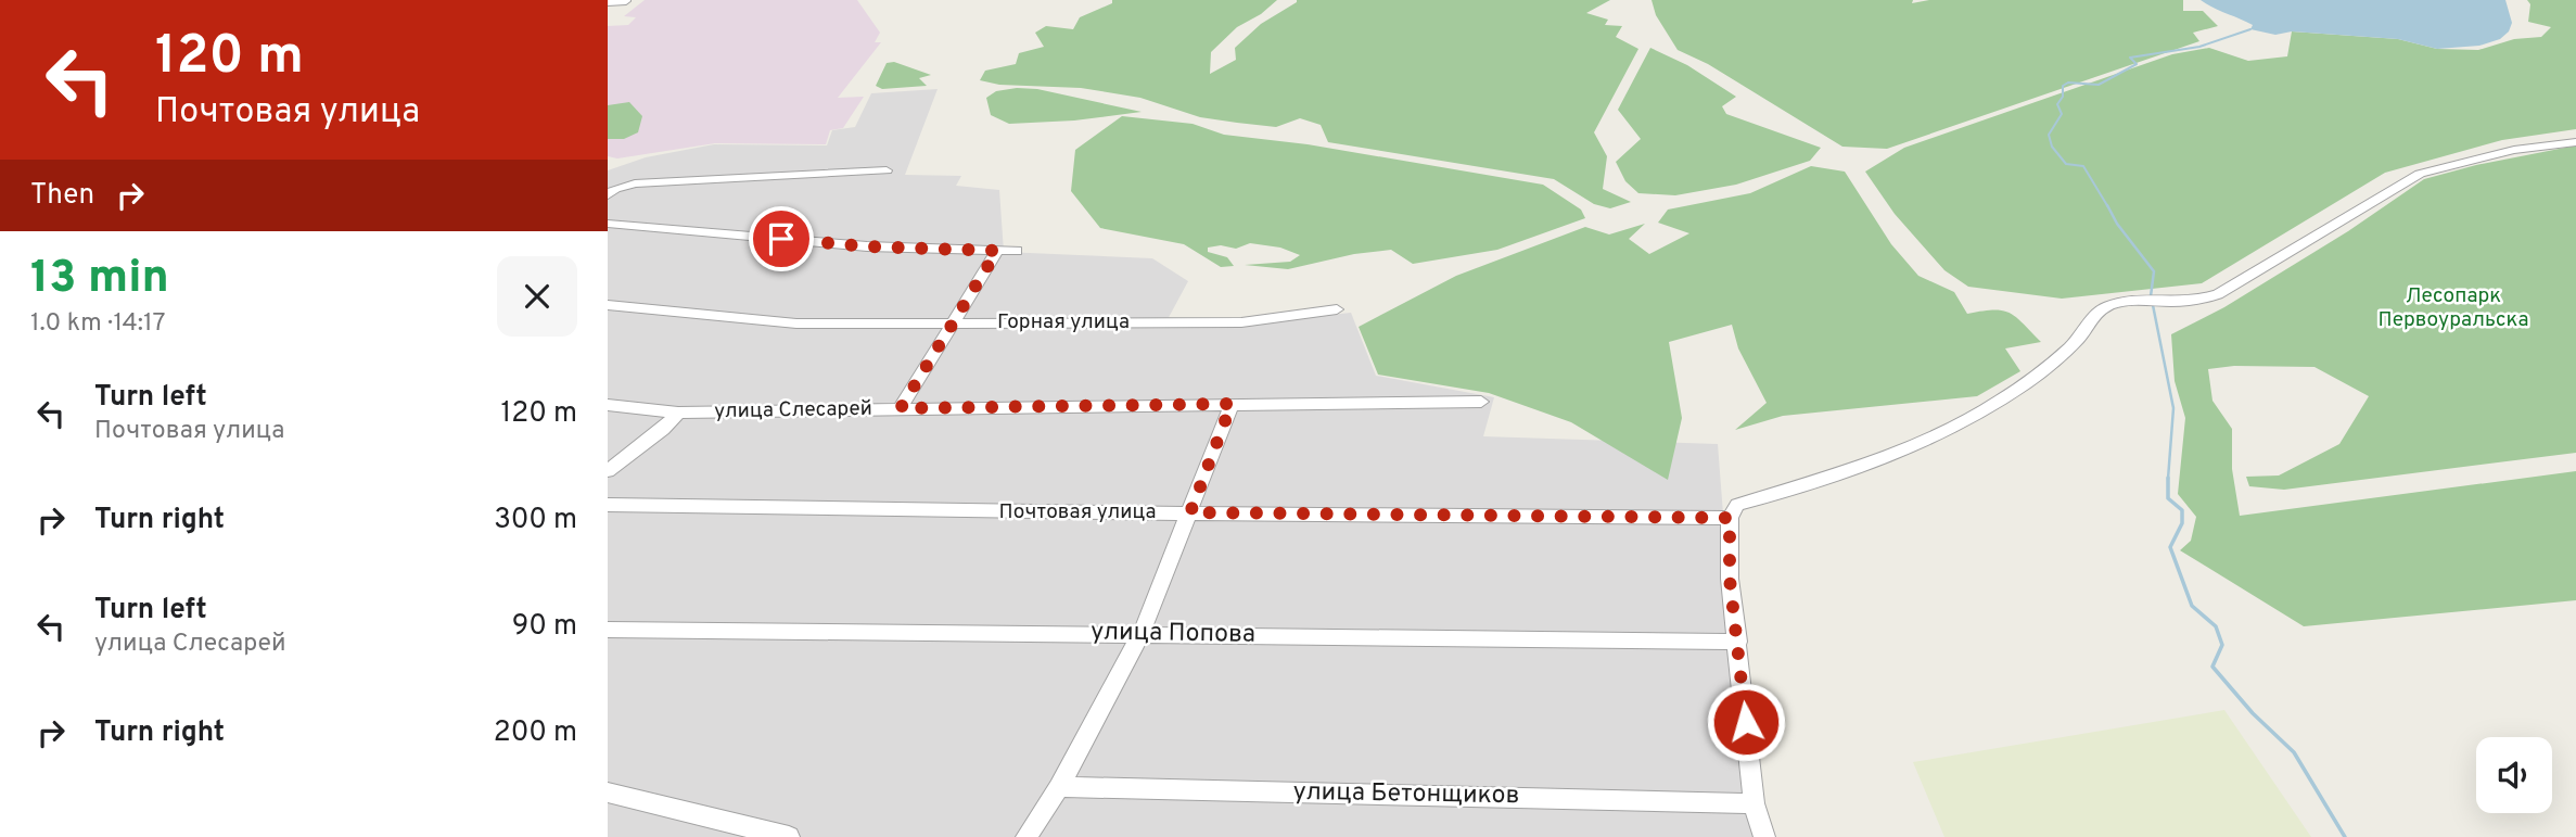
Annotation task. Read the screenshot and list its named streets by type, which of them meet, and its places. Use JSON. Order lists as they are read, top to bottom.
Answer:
{
  "streets": {
    "street": [
      "Горная улица",
      "улица Слесарей",
      "Почтовая улица",
      "улица Попова",
      "улица Бетонщиков"
    ]
  },
  "parks": ["Лесопарк Первоуральска"],
  "page": {
    "turn": ["120 m", "Почтовая улица"],
    "then": "Then",
    "heading": ["13 min", "1.0 km · 14:17"],
    "list": [
      {
        "name": "Turn left",
        "note": "Почтовая улица",
        "value": "120 m"
      },
      {
        "name": "Turn right",
        "value": "300 m"
      },
      {
        "name": "Turn left",
        "note": "улица Слесарей",
        "value": "90 m"
      },
      {
        "name": "Turn right",
        "value": "200 m"
      }
    ]
  }
}
